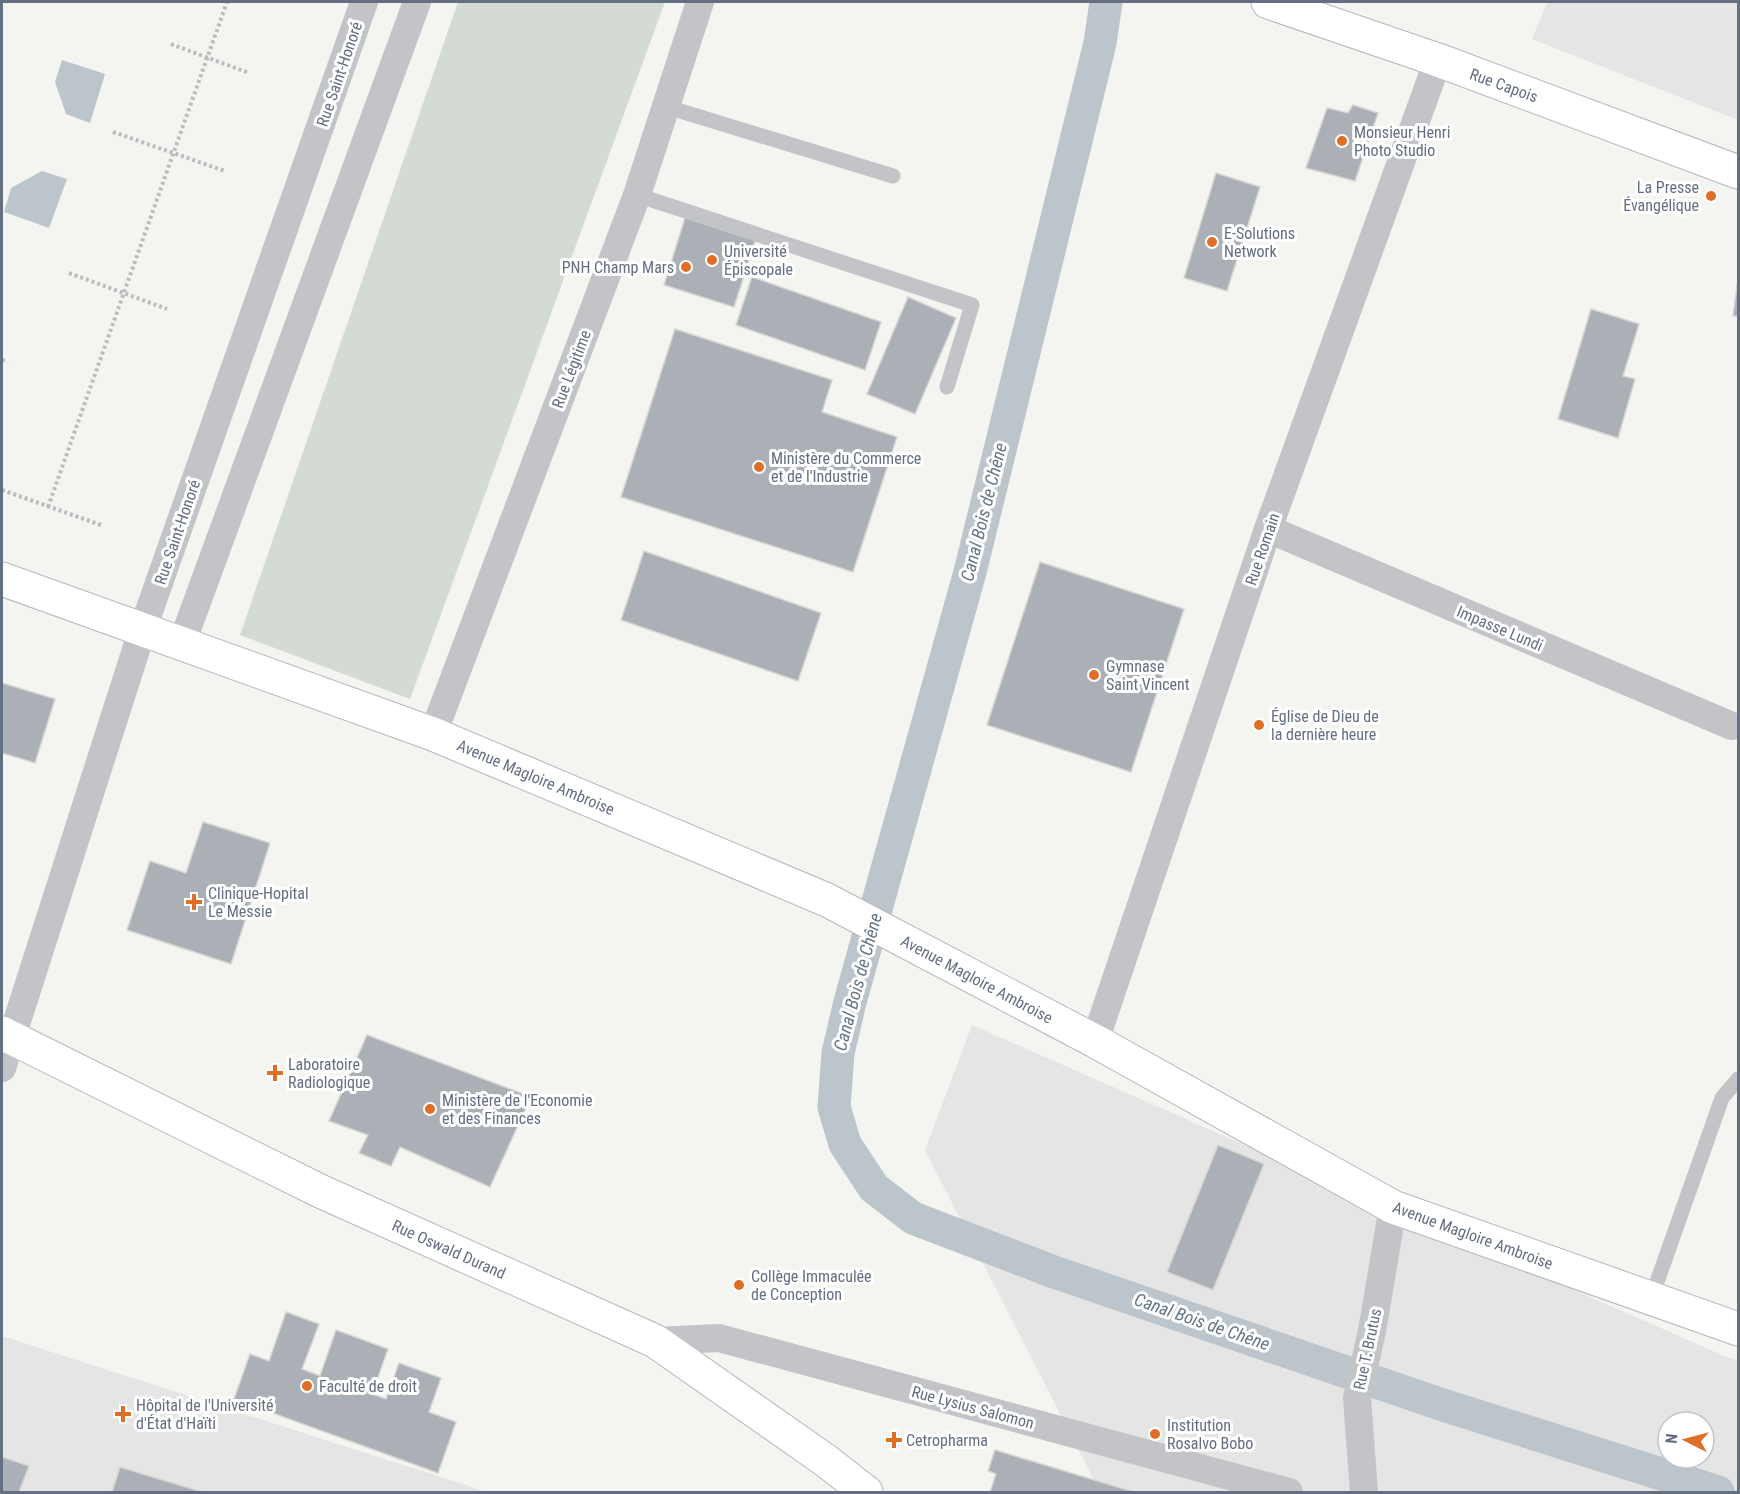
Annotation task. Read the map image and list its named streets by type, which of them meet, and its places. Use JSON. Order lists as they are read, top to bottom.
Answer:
{
  "streets": {
    "street": [
      "Rue Saint-Honoré",
      "Rue Capois",
      "Rue Légitime",
      "Rue Romain",
      "Impasse Lundi",
      "Avenue Magloire Ambroise",
      "Rue Oswald Durand",
      "Rue T. Brutus",
      "Rue Lysius Salomon"
    ]
  },
  "crossings": [
    ["Rue Saint-Honoré", "Avenue Magloire Ambroise"],
    ["Rue Saint-Honoré", "Rue Oswald Durand"],
    ["Rue Capois", "Rue Romain"],
    ["Rue Légitime", "Avenue Magloire Ambroise"],
    ["Rue Romain", "Impasse Lundi"],
    ["Rue Romain", "Avenue Magloire Ambroise"],
    ["Avenue Magloire Ambroise", "Rue T. Brutus"],
    ["Rue Oswald Durand", "Rue Lysius Salomon"]
  ],
  "water": ["Canal Bois de Chêne"],
  "places": {
    "other": [
      "Monsieur Henri Photo Studio",
      "La Presse Évangélique",
      "E-Solutions Network",
      "Université Épiscopale",
      "PNH Champ Mars",
      "Ministère du Commerce et de l'Industrie",
      "Gymnase Saint Vincent",
      "Église de Dieu de la dernière heure",
      "Ministère de l'Economie et des Finances",
      "Collège Immaculée de Conception",
      "Faculté de droit",
      "Institution Rosalvo Bobo"
    ],
    "health": [
      "Clinique-Hopital Le Messie",
      "Laboratoire Radiologique",
      "Hôpital de l'Université d'État d'Haïti",
      "Cetropharma"
    ]
  },
  "north": "left"
}
